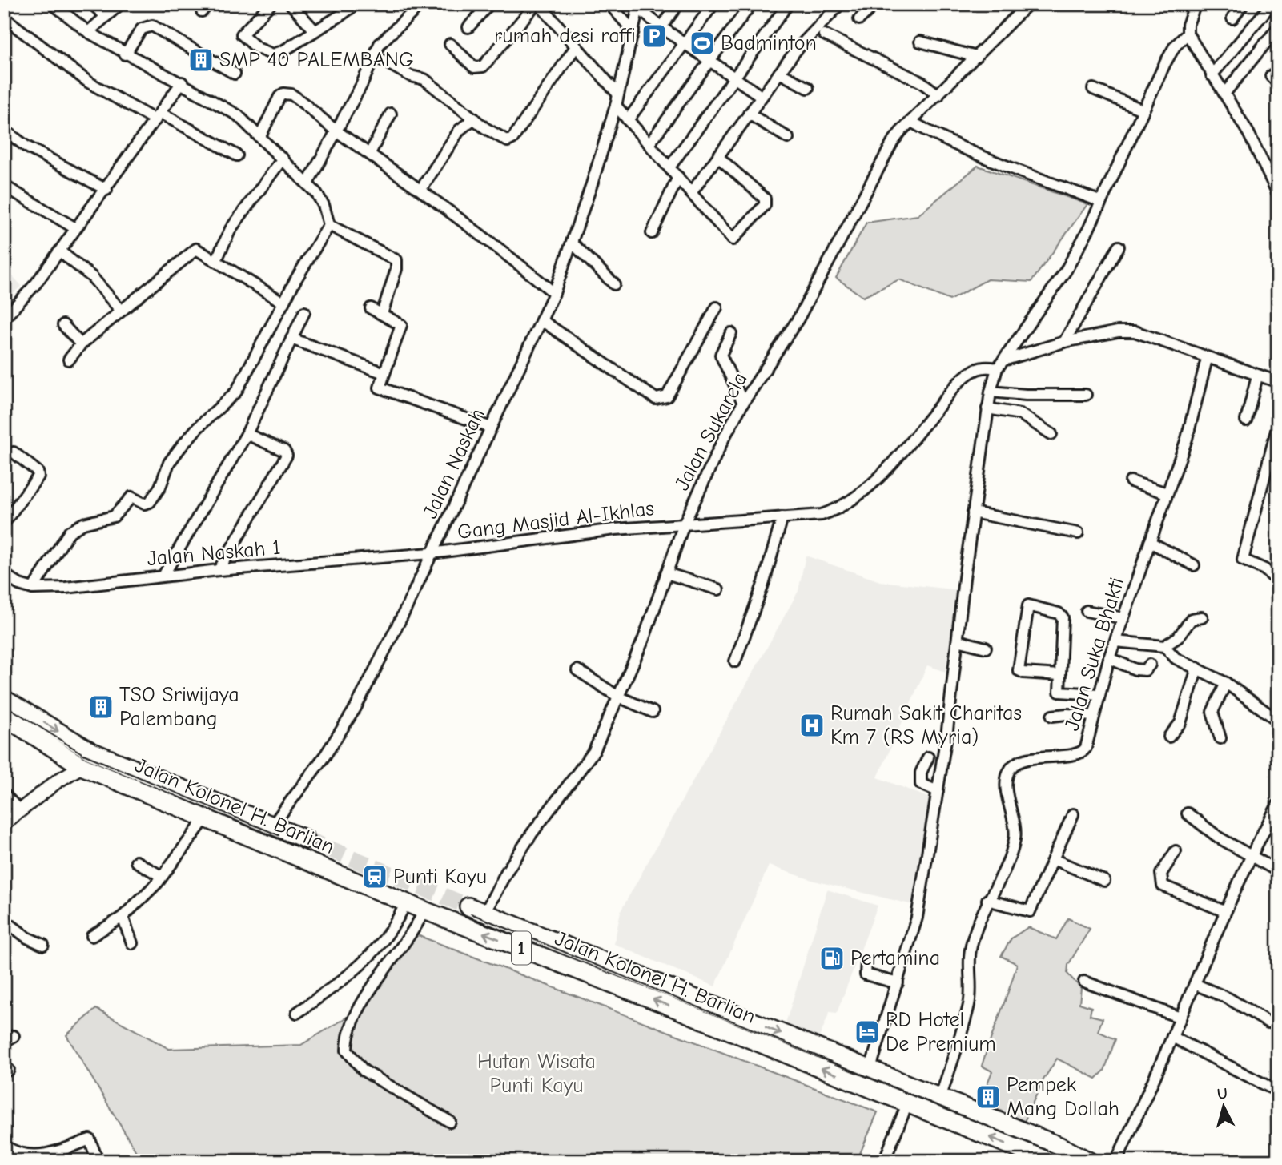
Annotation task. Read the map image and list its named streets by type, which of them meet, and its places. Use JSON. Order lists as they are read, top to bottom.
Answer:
{
  "streets": {
    "highway": ["Jalan Kolonel H. Barlian", "1"],
    "street": [
      "Jalan Sukarela",
      "Jalan Naskah",
      "Gang Masjid Al-Ikhlas",
      "Jalan Naskah 1",
      "Jalan Suka Bhakti"
    ]
  },
  "crossings": [
    ["Jalan Sukarela", "Gang Masjid Al-Ikhlas"],
    ["Jalan Sukarela", "Jalan Kolonel H. Barlian"],
    ["Jalan Naskah", "Gang Masjid Al-Ikhlas"],
    ["Jalan Naskah", "Jalan Naskah 1"],
    ["Gang Masjid Al-Ikhlas", "Jalan Naskah 1"],
    ["Gang Masjid Al-Ikhlas", "Jalan Suka Bhakti"],
    ["Jalan Suka Bhakti", "Jalan Kolonel H. Barlian"]
  ],
  "parks": ["Hutan Wisata Punti Kayu"],
  "places": {
    "parking": ["rumah desi raffi"],
    "sports": ["Badminton"],
    "building": ["SMP 40 PALEMBANG", "TSO Sriwijaya Palembang", "Pempek Mang Dollah"],
    "hospital": ["Rumah Sakit Charitas Km 7 (RS Myria)"],
    "station": ["Punti Kayu"],
    "fuel station": ["Pertamina"],
    "hotel": ["RD Hotel De Premium"]
  },
  "north": "top"
}
